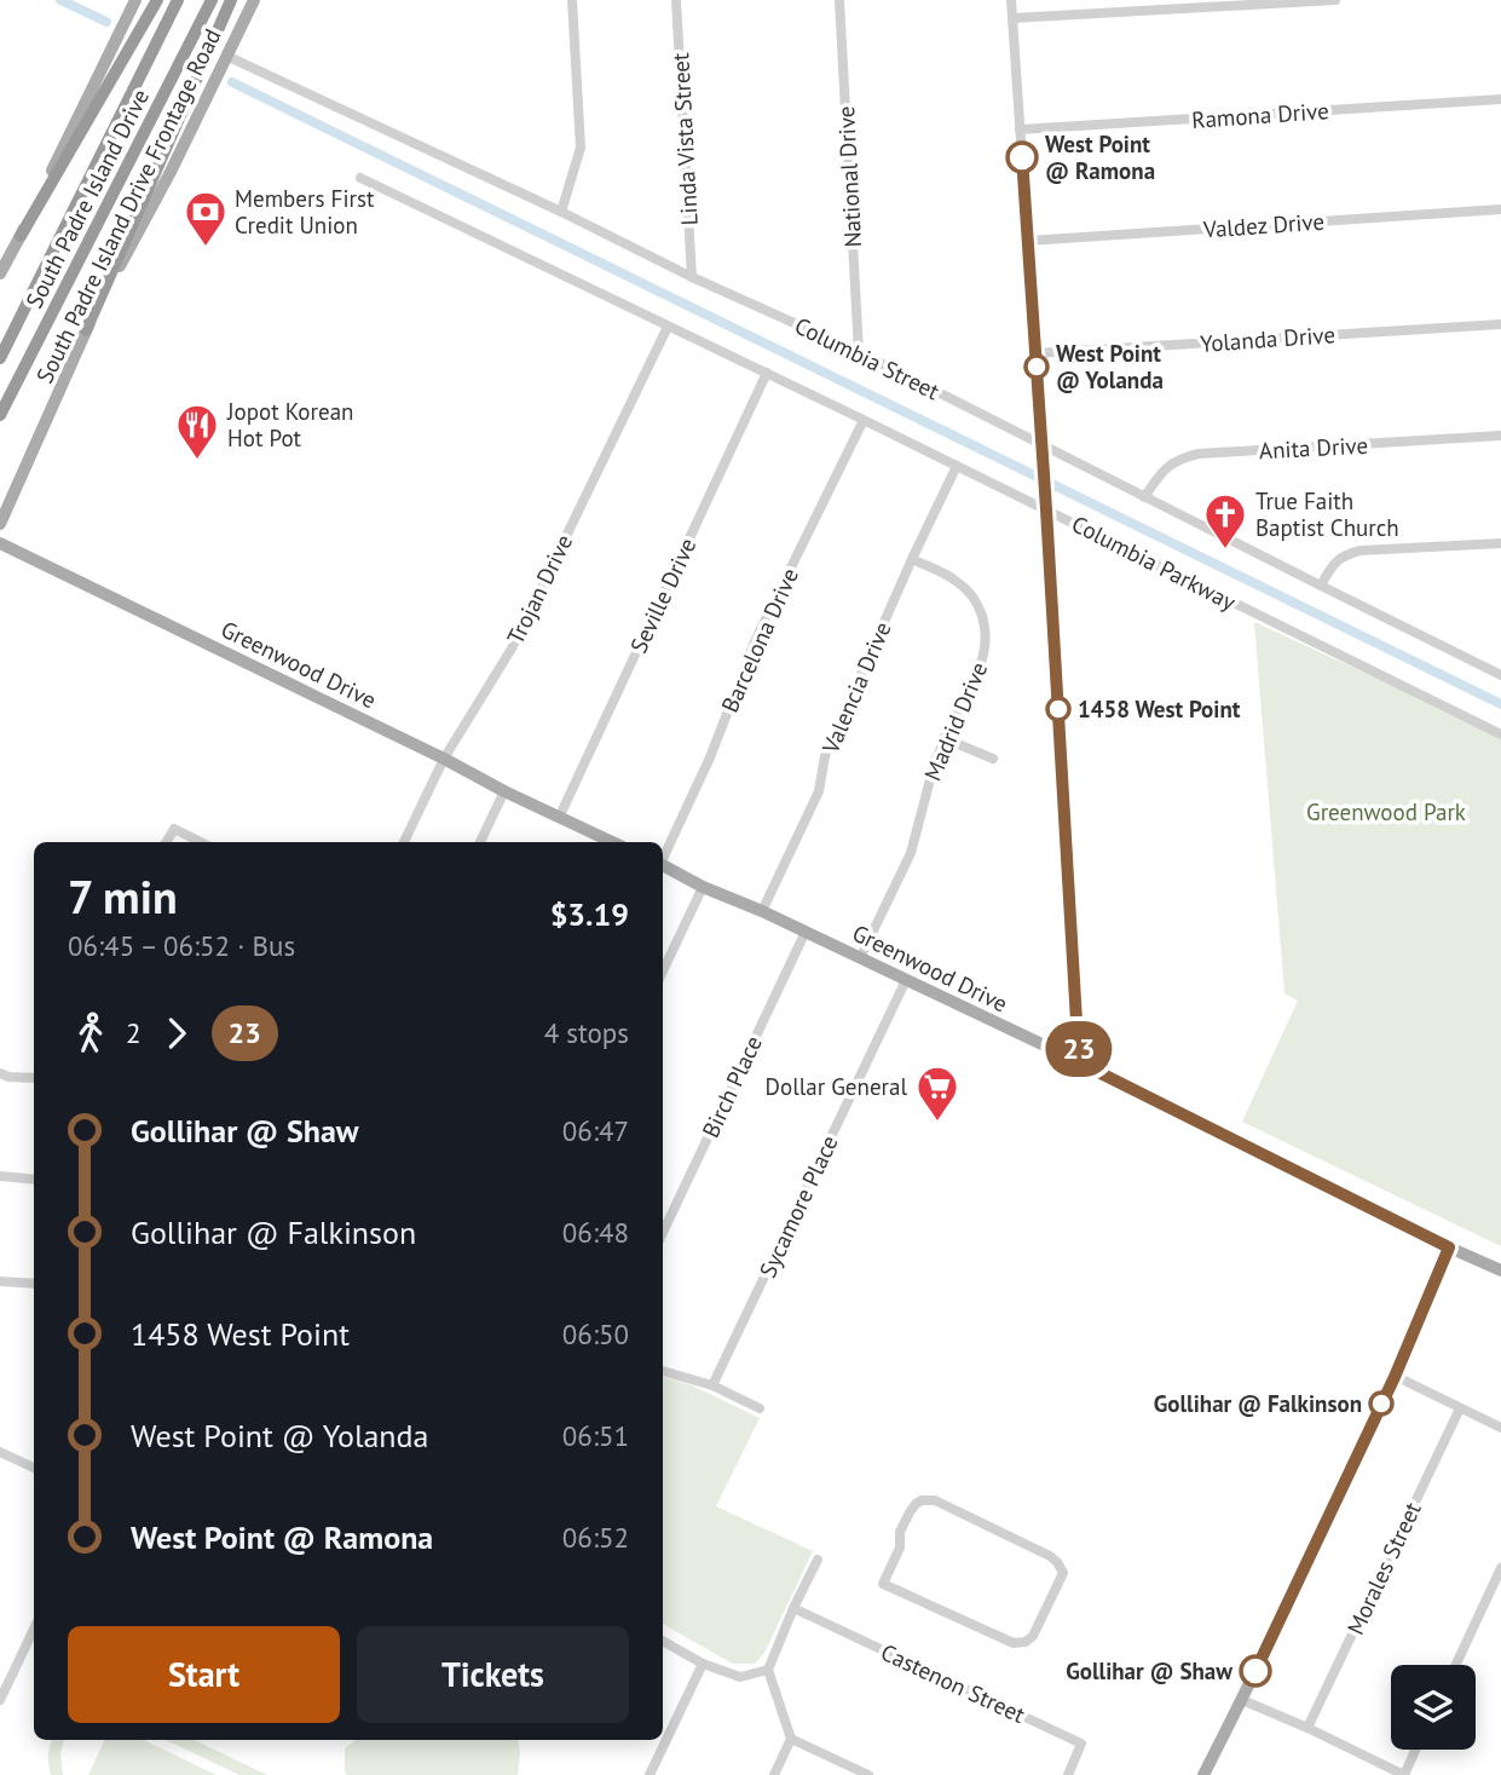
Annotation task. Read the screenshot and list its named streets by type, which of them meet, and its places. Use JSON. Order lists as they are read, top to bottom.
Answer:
{
  "streets": {
    "highway": ["South Padre Island Drive"],
    "main road": ["South Padre Island Drive Frontage Road", "Greenwood Drive"],
    "street": [
      "Ramona Drive",
      "Linda Vista Street",
      "National Drive",
      "Valdez Drive",
      "Yolanda Drive",
      "Columbia Street",
      "Anita Drive",
      "Columbia Parkway",
      "Trojan Drive",
      "Seville Drive",
      "Barcelona Drive",
      "Valencia Drive",
      "Madrid Drive",
      "Birch Place",
      "Sycamore Place",
      "Morales Street",
      "Castenon Street"
    ]
  },
  "crossings": [
    ["Linda Vista Street", "Columbia Street"],
    ["National Drive", "Columbia Street"],
    ["South Padre Island Drive Frontage Road", "Columbia Street"],
    ["Columbia Street", "Anita Drive"],
    ["Columbia Parkway", "Trojan Drive"],
    ["Columbia Parkway", "Seville Drive"],
    ["Columbia Parkway", "Barcelona Drive"],
    ["Columbia Parkway", "Valencia Drive"],
    ["Trojan Drive", "Greenwood Drive"],
    ["Seville Drive", "Greenwood Drive"],
    ["Greenwood Drive", "Valencia Drive"],
    ["Greenwood Drive", "Madrid Drive"],
    ["Greenwood Drive", "Birch Place"],
    ["Greenwood Drive", "Sycamore Place"],
    ["Valencia Drive", "Madrid Drive"]
  ],
  "parks": ["Greenwood Park"],
  "places": {
    "other": [
      "West Point @ Ramona",
      "West Point @ Yolanda",
      "1458 West Point",
      "Gollihar @ Falkinson",
      "Gollihar @ Shaw"
    ],
    "bank": ["Members First Credit Union"],
    "restaurant": ["Jopot Korean Hot Pot"],
    "church": ["True Faith Baptist Church"],
    "supermarket": ["Dollar General"]
  },
  "lines": ["bus line 23"],
  "page": {
    "on_map": "23",
    "heading": ["7 min", "06:45 – 06:52 · Bus", "$3.19"],
    "legs": ["2", "23", "4 stops"],
    "list": [
      {
        "name": "Gollihar @ Shaw",
        "value": "06:47"
      },
      {
        "name": "Gollihar @ Falkinson",
        "value": "06:48"
      },
      {
        "name": "1458 West Point",
        "value": "06:50"
      },
      {
        "name": "West Point @ Yolanda",
        "value": "06:51"
      },
      {
        "name": "West Point @ Ramona",
        "value": "06:52"
      }
    ],
    "buttons": ["Start", "Tickets"]
  }
}
